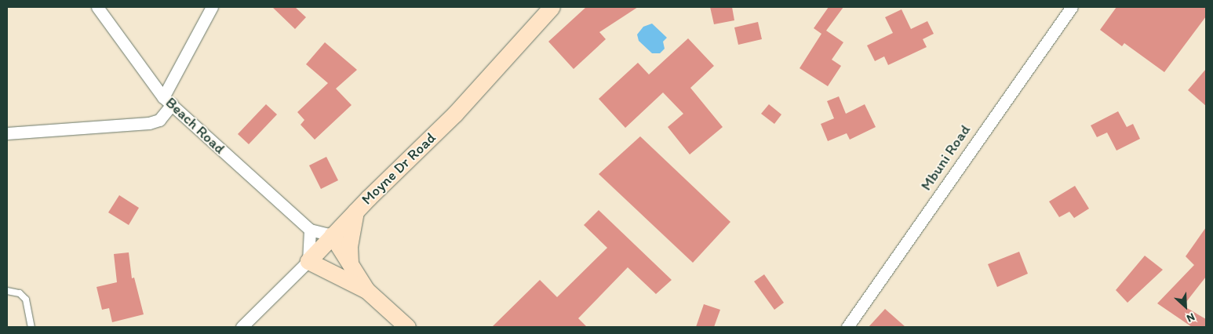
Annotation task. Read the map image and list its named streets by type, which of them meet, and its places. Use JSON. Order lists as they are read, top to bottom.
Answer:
{
  "streets": {
    "main road": ["Moyne Dr Road"],
    "street": ["Beach Road", "Mbuni Road"]
  },
  "crossings": [
    ["Beach Road", "Moyne Dr Road"]
  ],
  "north": "bottom right"
}
